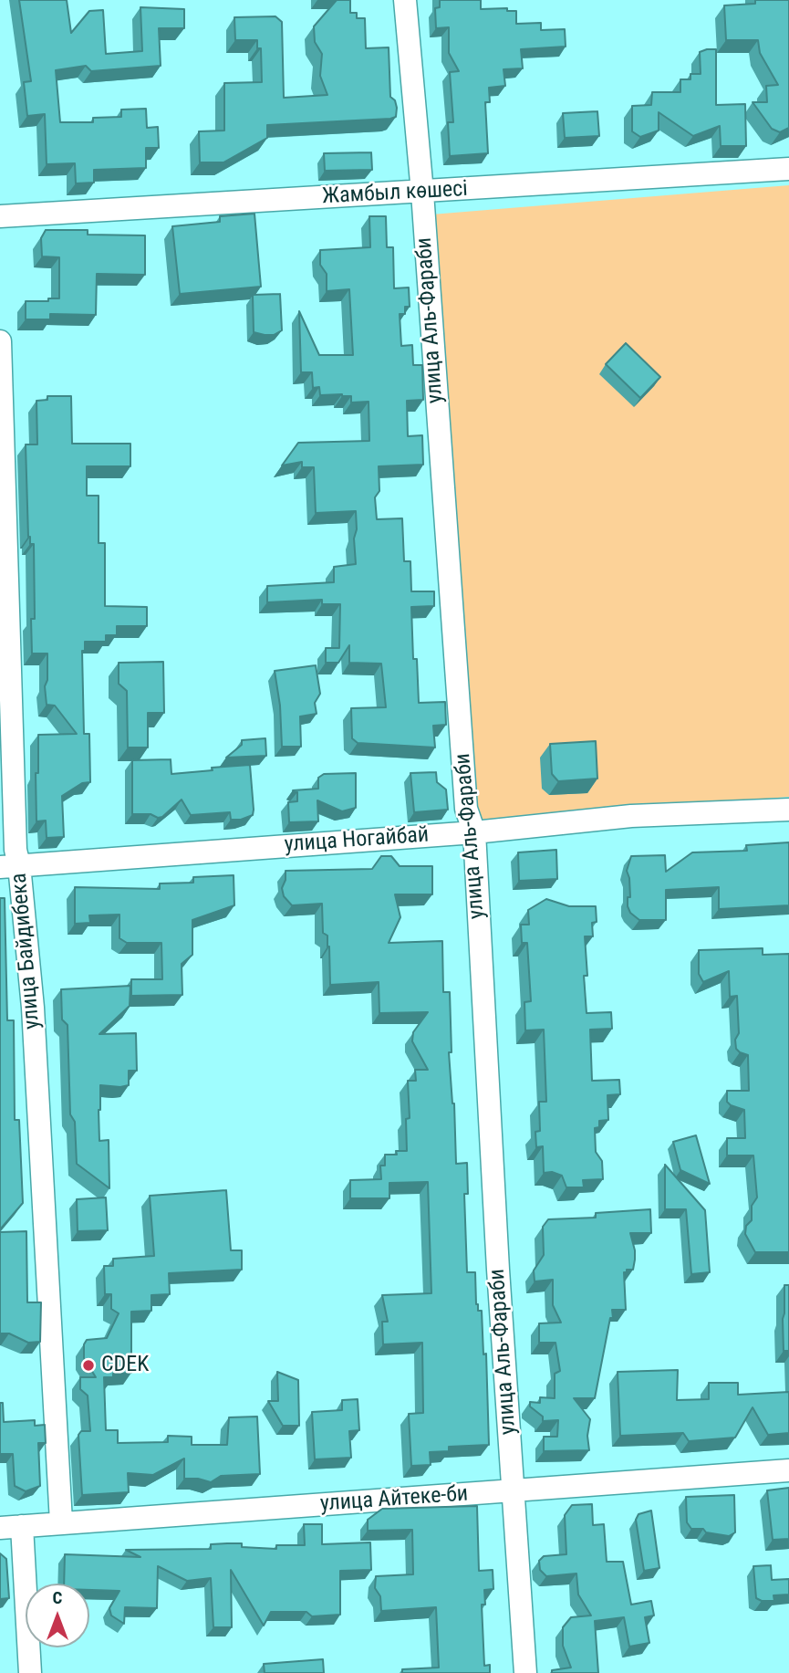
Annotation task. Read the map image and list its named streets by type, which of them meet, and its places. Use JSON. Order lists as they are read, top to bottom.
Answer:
{
  "streets": {
    "street": [
      "Жамбыл көшесі",
      "улица Аль-Фараби",
      "улица Ногайбай",
      "улица Байдибека",
      "улица Айтеке-би"
    ]
  },
  "crossings": [
    ["Жамбыл көшесі", "улица Аль-Фараби"],
    ["улица Аль-Фараби", "улица Ногайбай"],
    ["улица Аль-Фараби", "улица Айтеке-би"],
    ["улица Ногайбай", "улица Байдибека"],
    ["улица Байдибека", "улица Айтеке-би"]
  ],
  "places": ["CDEK"],
  "north": "top"
}
